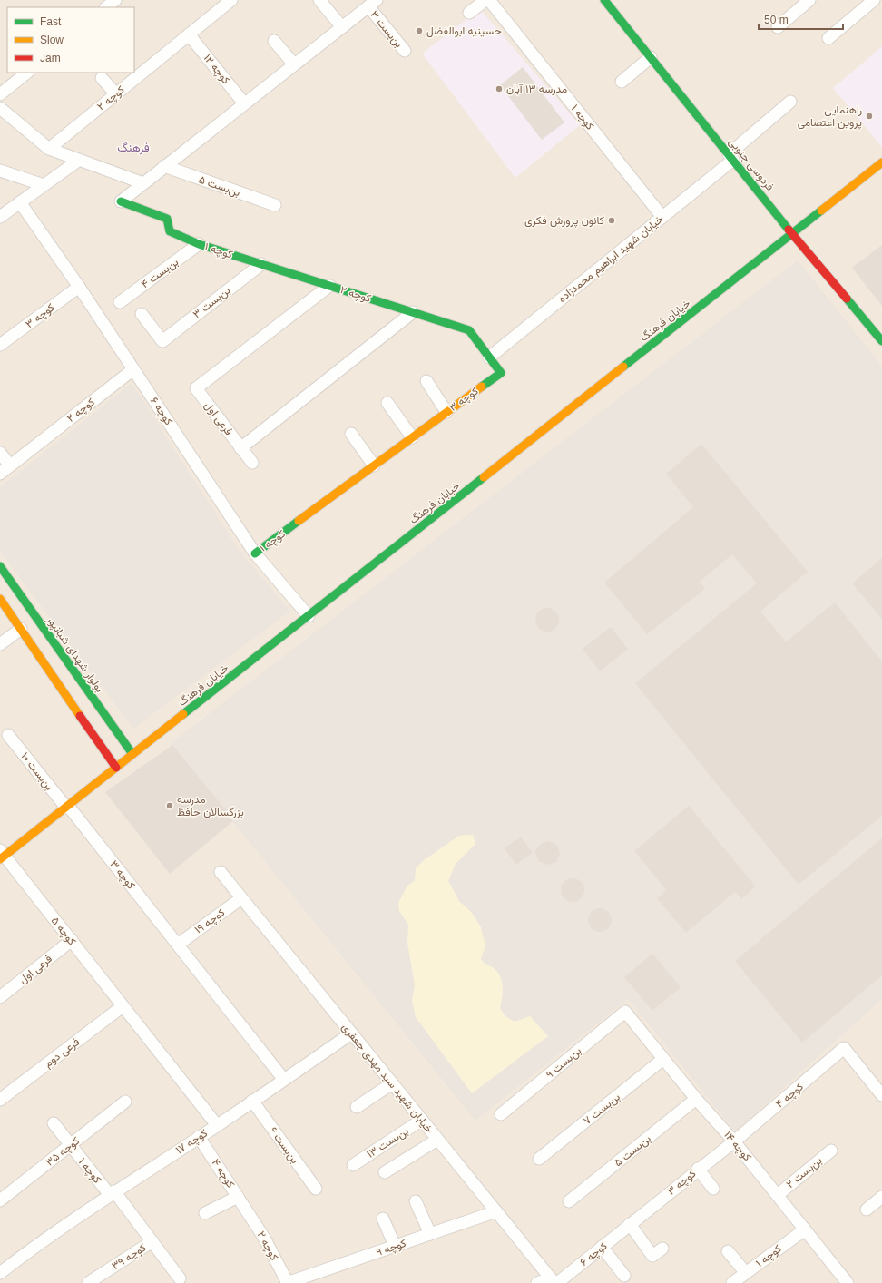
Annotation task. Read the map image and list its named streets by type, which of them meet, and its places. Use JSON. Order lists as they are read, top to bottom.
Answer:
{
  "streets": {
    "street": [
      "بن‌بست ۳",
      "کوچه ۱۲",
      "کوچه ۲",
      "کوچه ۱",
      "فردوسی جنوبی",
      "بن‌بست ۵",
      "خیابان شهید ابراهیم محمدزاده",
      "بن‌بست ۴",
      "کوچه ۳",
      "خیابان فرهنگ",
      "کوچه ۶",
      "فرعی اول",
      "بولوار شهدای شبانپور",
      "بن‌بست ۱۰",
      "کوچه ۱۹",
      "کوچه ۵",
      "فرعی دوم",
      "بن‌بست ۹",
      "خیابان شهید سید مهدی جعفری",
      "کوچه ۴",
      "بن‌بست ۷",
      "کوچه ۱۷",
      "بن‌بست ۱۳",
      "بن‌بست ۶",
      "کوچه ۱۴",
      "کوچه ۳۵",
      "بن‌بست ۲",
      "کوچه ۹",
      "کوچه ۳۹"
    ]
  },
  "crossings": [
    ["بن‌بست ۳", "کوچه ۱"],
    ["کوچه ۱۲", "کوچه ۲"],
    ["کوچه ۲", "کوچه ۱"],
    ["کوچه ۲", "خیابان شهید ابراهیم محمدزاده"],
    ["کوچه ۲", "کوچه ۳"],
    ["کوچه ۲", "کوچه ۶"],
    ["کوچه ۲", "فرعی اول"],
    ["کوچه ۲", "کوچه ۴"],
    ["کوچه ۲", "کوچه ۹"],
    ["کوچه ۱", "خیابان شهید ابراهیم محمدزاده"],
    ["کوچه ۱", "بن‌بست ۴"],
    ["کوچه ۱", "کوچه ۳"],
    ["کوچه ۱", "کوچه ۶"],
    ["کوچه ۱", "کوچه ۱۷"],
    ["کوچه ۱", "کوچه ۱۴"],
    ["کوچه ۱", "کوچه ۳۵"],
    ["فردوسی جنوبی", "خیابان شهید ابراهیم محمدزاده"],
    ["فردوسی جنوبی", "خیابان فرهنگ"],
    ["بن‌بست ۵", "کوچه ۱۴"],
    ["خیابان شهید ابراهیم محمدزاده", "کوچه ۳"],
    ["کوچه ۳", "خیابان فرهنگ"],
    ["کوچه ۳", "کوچه ۶"],
    ["کوچه ۳", "بن‌بست ۱۰"],
    ["کوچه ۳", "کوچه ۱۹"],
    ["کوچه ۳", "کوچه ۴"],
    ["کوچه ۳", "کوچه ۱۴"],
    ["خیابان فرهنگ", "کوچه ۶"],
    ["خیابان فرهنگ", "بولوار شهدای شبانپور"],
    ["خیابان فرهنگ", "بن‌بست ۱۰"],
    ["خیابان فرهنگ", "کوچه ۵"],
    ["کوچه ۶", "خیابان شهید سید مهدی جعفری"],
    ["فرعی اول", "کوچه ۵"],
    ["کوچه ۱۹", "خیابان شهید سید مهدی جعفری"],
    ["کوچه ۵", "فرعی دوم"],
    ["بن‌بست ۹", "کوچه ۱۴"],
    ["خیابان شهید سید مهدی جعفری", "کوچه ۱۷"],
    ["خیابان شهید سید مهدی جعفری", "بن‌بست ۱۳"],
    ["خیابان شهید سید مهدی جعفری", "کوچه ۹"],
    ["کوچه ۴", "کوچه ۱۷"],
    ["کوچه ۴", "کوچه ۱۴"],
    ["بن‌بست ۷", "کوچه ۱۴"],
    ["کوچه ۱۷", "بن‌بست ۶"],
    ["کوچه ۱۴", "بن‌بست ۲"]
  ],
  "districts": ["فرهنگ"],
  "places": [
    "حسینیه ابوالفضل",
    "مدرسه ۱۳ آبان",
    "راهنمایی پروین اعتصامی",
    "کانون پرورش فکری",
    "مدرسه بزرگسالان حافظ"
  ],
  "legend": ["Fast", "Slow", "Jam"],
  "scale_bar": "50 m"
}
